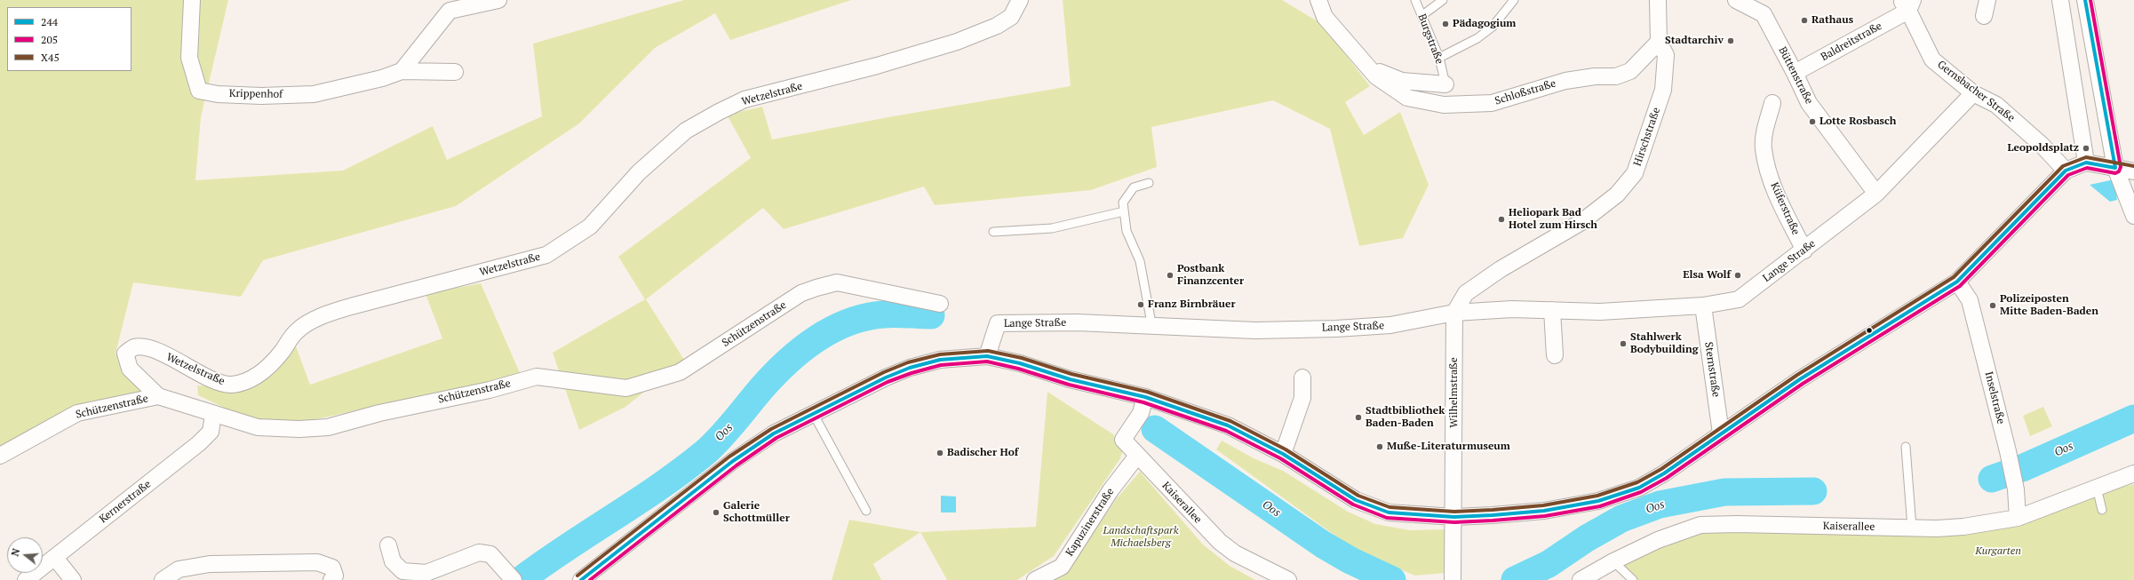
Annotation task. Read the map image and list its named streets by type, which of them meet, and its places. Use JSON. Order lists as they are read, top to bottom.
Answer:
{
  "streets": {
    "street": [
      "Burgstraße",
      "Baldreitstraße",
      "Büttenstraße",
      "Gernsbacher Straße",
      "Schloßstraße",
      "Krippenhof",
      "Wetzelstraße",
      "Hirschstraße",
      "Küferstraße",
      "Lange Straße",
      "Schützenstraße",
      "Sternstraße",
      "Wilhelmstraße",
      "Inselstraße",
      "Kernerstraße",
      "Kaiserallee",
      "Kapuzinerstraße"
    ]
  },
  "crossings": [
    ["Burgstraße", "Schloßstraße"],
    ["Baldreitstraße", "Büttenstraße"],
    ["Baldreitstraße", "Gernsbacher Straße"],
    ["Büttenstraße", "Lange Straße"],
    ["Gernsbacher Straße", "Lange Straße"],
    ["Schloßstraße", "Hirschstraße"],
    ["Wetzelstraße", "Schützenstraße"],
    ["Hirschstraße", "Lange Straße"],
    ["Hirschstraße", "Wilhelmstraße"],
    ["Küferstraße", "Lange Straße"],
    ["Lange Straße", "Sternstraße"],
    ["Lange Straße", "Wilhelmstraße"],
    ["Schützenstraße", "Kernerstraße"],
    ["Inselstraße", "Kaiserallee"],
    ["Kaiserallee", "Kapuzinerstraße"]
  ],
  "water": ["Oos"],
  "parks": ["Landschaftspark Michaelsberg", "Kurgarten"],
  "places": [
    "Rathaus",
    "Pädagogium",
    "Stadtarchiv",
    "Lotte Rosbasch",
    "Leopoldsplatz",
    "Heliopark Bad Hotel zum Hirsch",
    "Postbank Finanzcenter",
    "Elsa Wolf",
    "Franz Birnbräuer",
    "Polizeiposten Mitte Baden-Baden",
    "Stahlwerk Bodybuilding",
    "Stadtbibliothek Baden-Baden",
    "Muße-Literaturmuseum",
    "Badischer Hof",
    "Galerie Schottmüller"
  ],
  "lines": ["transit line 244", "transit line 205", "transit line X45"],
  "legend": ["244", "205", "X45"],
  "north": "left"
}
